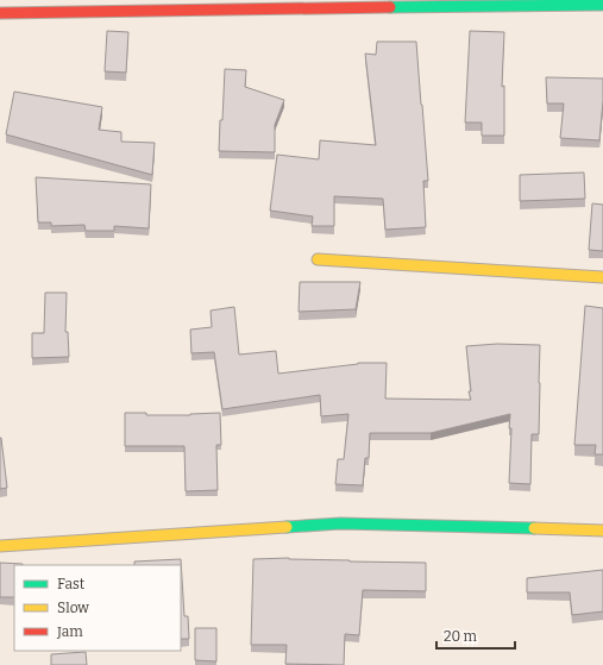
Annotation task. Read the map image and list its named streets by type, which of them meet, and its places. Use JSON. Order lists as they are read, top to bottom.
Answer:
{
  "legend": ["Fast", "Slow", "Jam"],
  "scale_bar": "20 m"
}
